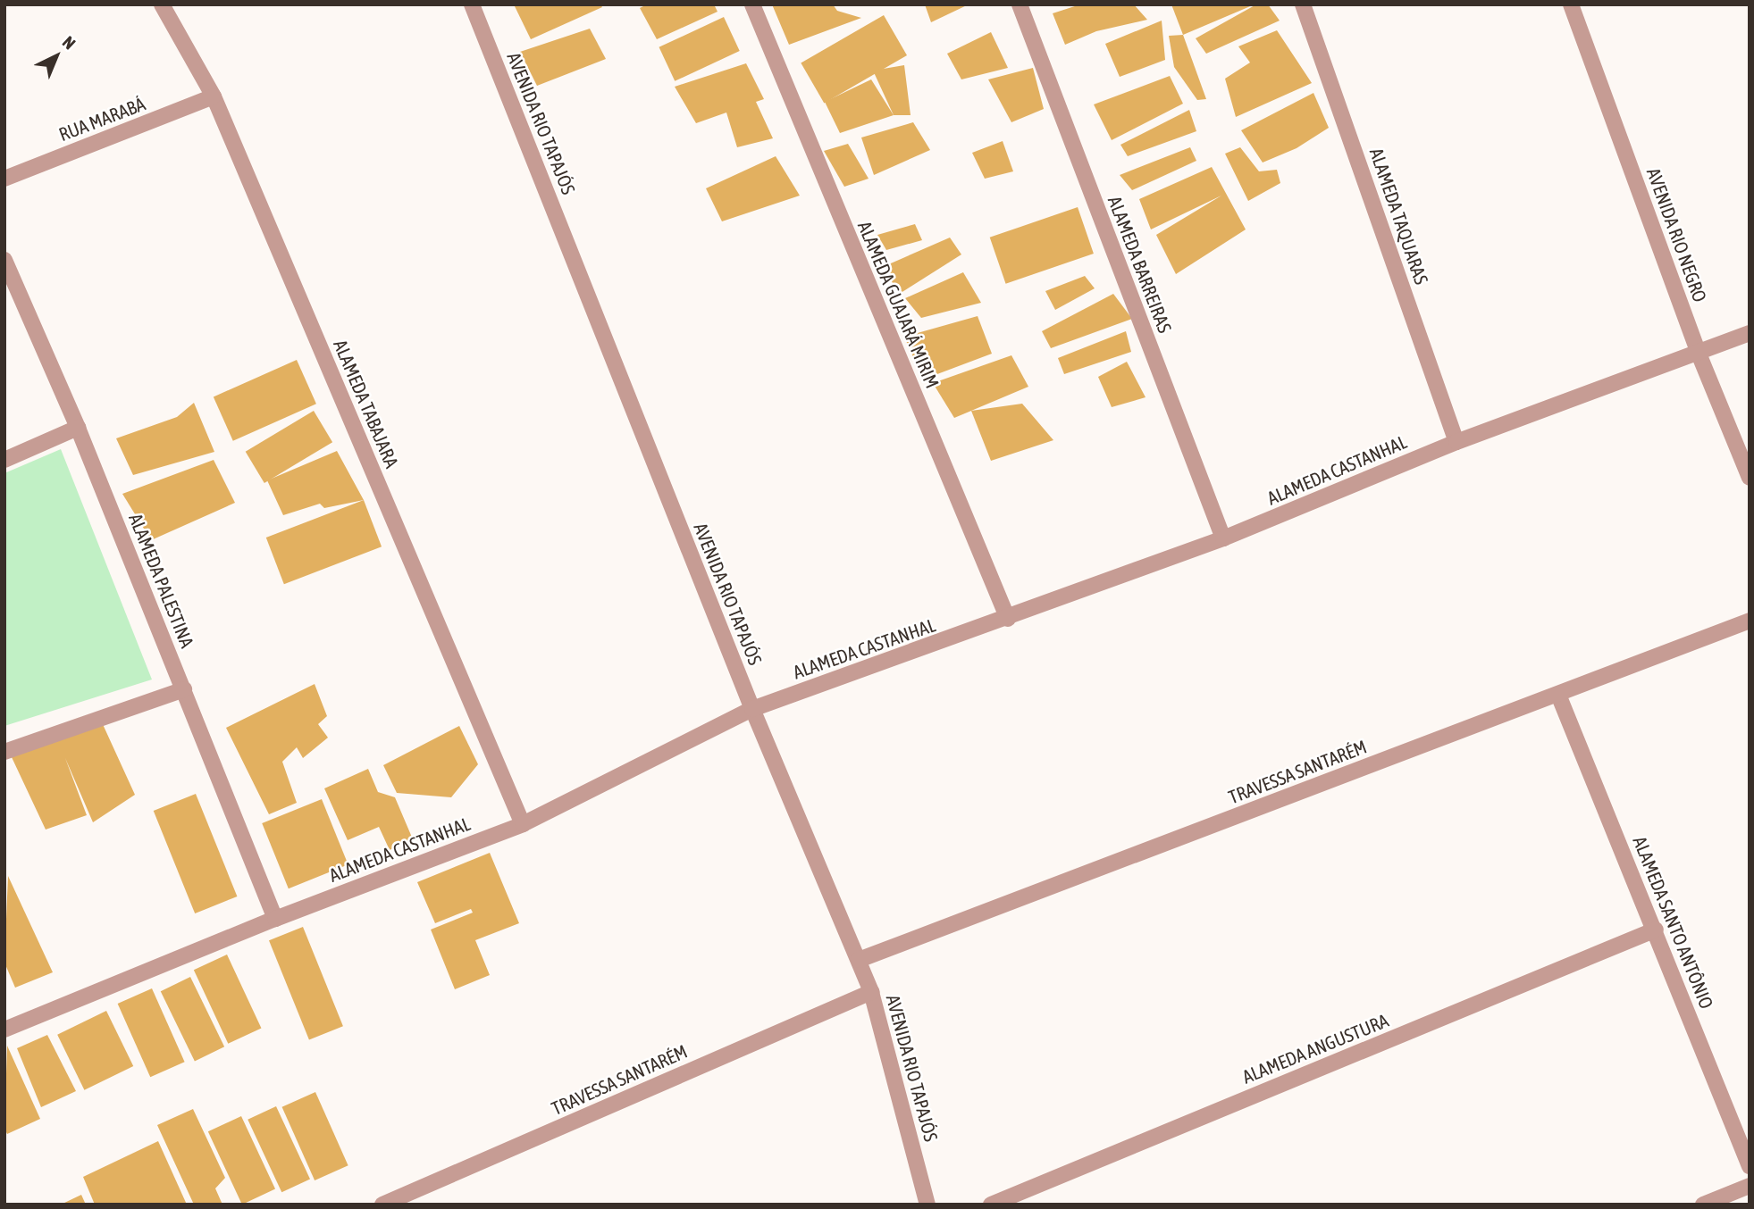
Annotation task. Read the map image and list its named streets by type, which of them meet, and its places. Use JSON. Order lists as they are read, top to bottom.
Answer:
{
  "streets": {
    "street": [
      "RUA MARABÁ",
      "AVENIDA RIO TAPAJÓS",
      "ALAMEDA TAQUARAS",
      "AVENIDA RIO NEGRO",
      "ALAMEDA BARREIRAS",
      "ALAMEDA GUAJARÁ MIRIM",
      "ALAMEDA TABAJARA",
      "ALAMEDA CASTANHAL",
      "ALAMEDA PALESTINA",
      "TRAVESSA SANTARÉM",
      "ALAMEDA SANTO ANTÔNIO",
      "ALAMEDA ANGUSTURA"
    ]
  },
  "crossings": [
    ["RUA MARABÁ", "ALAMEDA TABAJARA"],
    ["AVENIDA RIO TAPAJÓS", "ALAMEDA CASTANHAL"],
    ["AVENIDA RIO TAPAJÓS", "TRAVESSA SANTARÉM"],
    ["ALAMEDA TAQUARAS", "ALAMEDA CASTANHAL"],
    ["AVENIDA RIO NEGRO", "ALAMEDA CASTANHAL"],
    ["ALAMEDA BARREIRAS", "ALAMEDA CASTANHAL"],
    ["ALAMEDA GUAJARÁ MIRIM", "ALAMEDA CASTANHAL"],
    ["ALAMEDA TABAJARA", "ALAMEDA CASTANHAL"],
    ["ALAMEDA CASTANHAL", "ALAMEDA PALESTINA"],
    ["TRAVESSA SANTARÉM", "ALAMEDA SANTO ANTÔNIO"],
    ["ALAMEDA SANTO ANTÔNIO", "ALAMEDA ANGUSTURA"]
  ],
  "north": "top right"
}
